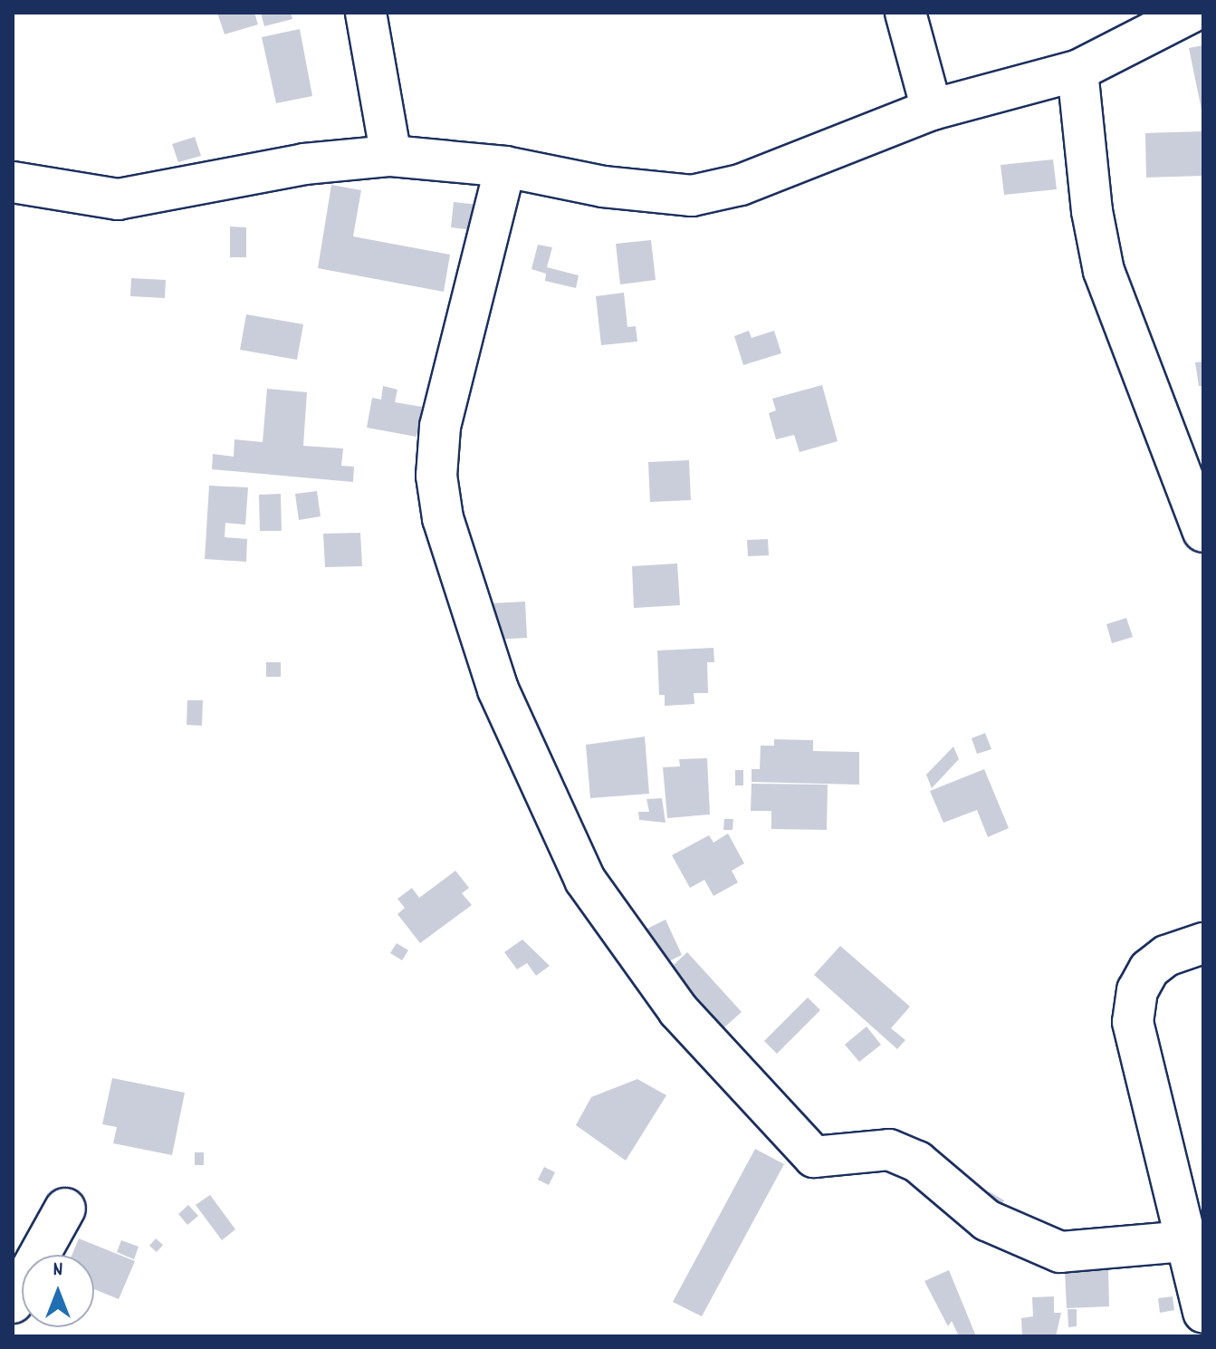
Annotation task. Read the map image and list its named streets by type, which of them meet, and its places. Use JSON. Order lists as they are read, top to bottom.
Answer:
{
  "north": "top"
}
